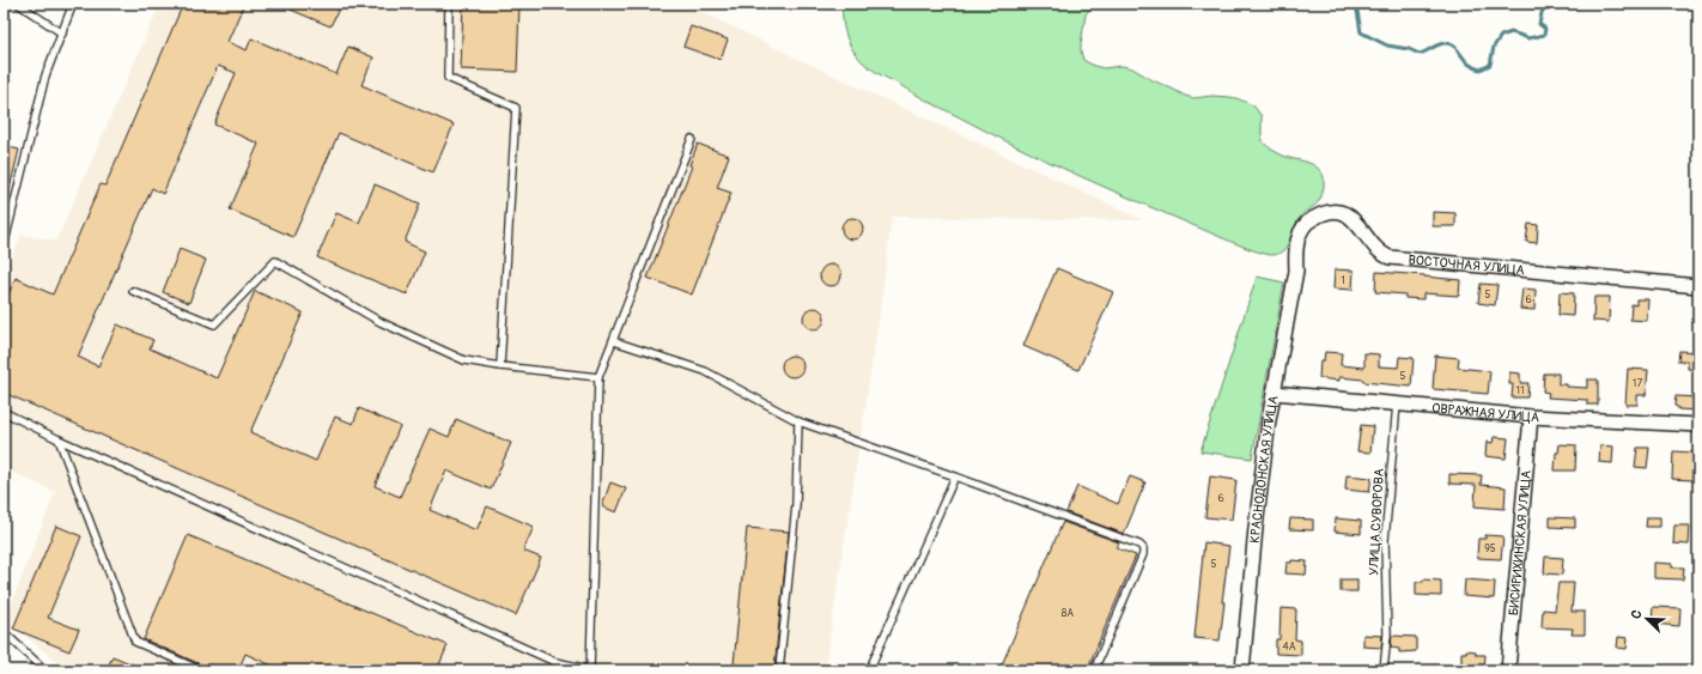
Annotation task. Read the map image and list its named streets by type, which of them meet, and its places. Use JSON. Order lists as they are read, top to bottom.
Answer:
{
  "streets": {
    "street": [
      "ВОСТОЧНАЯ УЛИЦА",
      "ОВРАЖНАЯ УЛИЦА",
      "КРАСНОДОНСКАЯ УЛИЦА",
      "БИСИРИХИНСКАЯ УЛИЦА"
    ],
    "lane": ["УЛИЦА СУВОРОВА"]
  },
  "crossings": [
    ["ВОСТОЧНАЯ УЛИЦА", "КРАСНОДОНСКАЯ УЛИЦА"],
    ["ОВРАЖНАЯ УЛИЦА", "КРАСНОДОНСКАЯ УЛИЦА"],
    ["ОВРАЖНАЯ УЛИЦА", "УЛИЦА СУВОРОВА"],
    ["ОВРАЖНАЯ УЛИЦА", "БИСИРИХИНСКАЯ УЛИЦА"]
  ],
  "house_numbers": [
    "1",
    "5",
    "6",
    "5",
    "17",
    "11",
    "6",
    "95",
    "5",
    "8А",
    "4А"
  ],
  "north": "top left"
}
